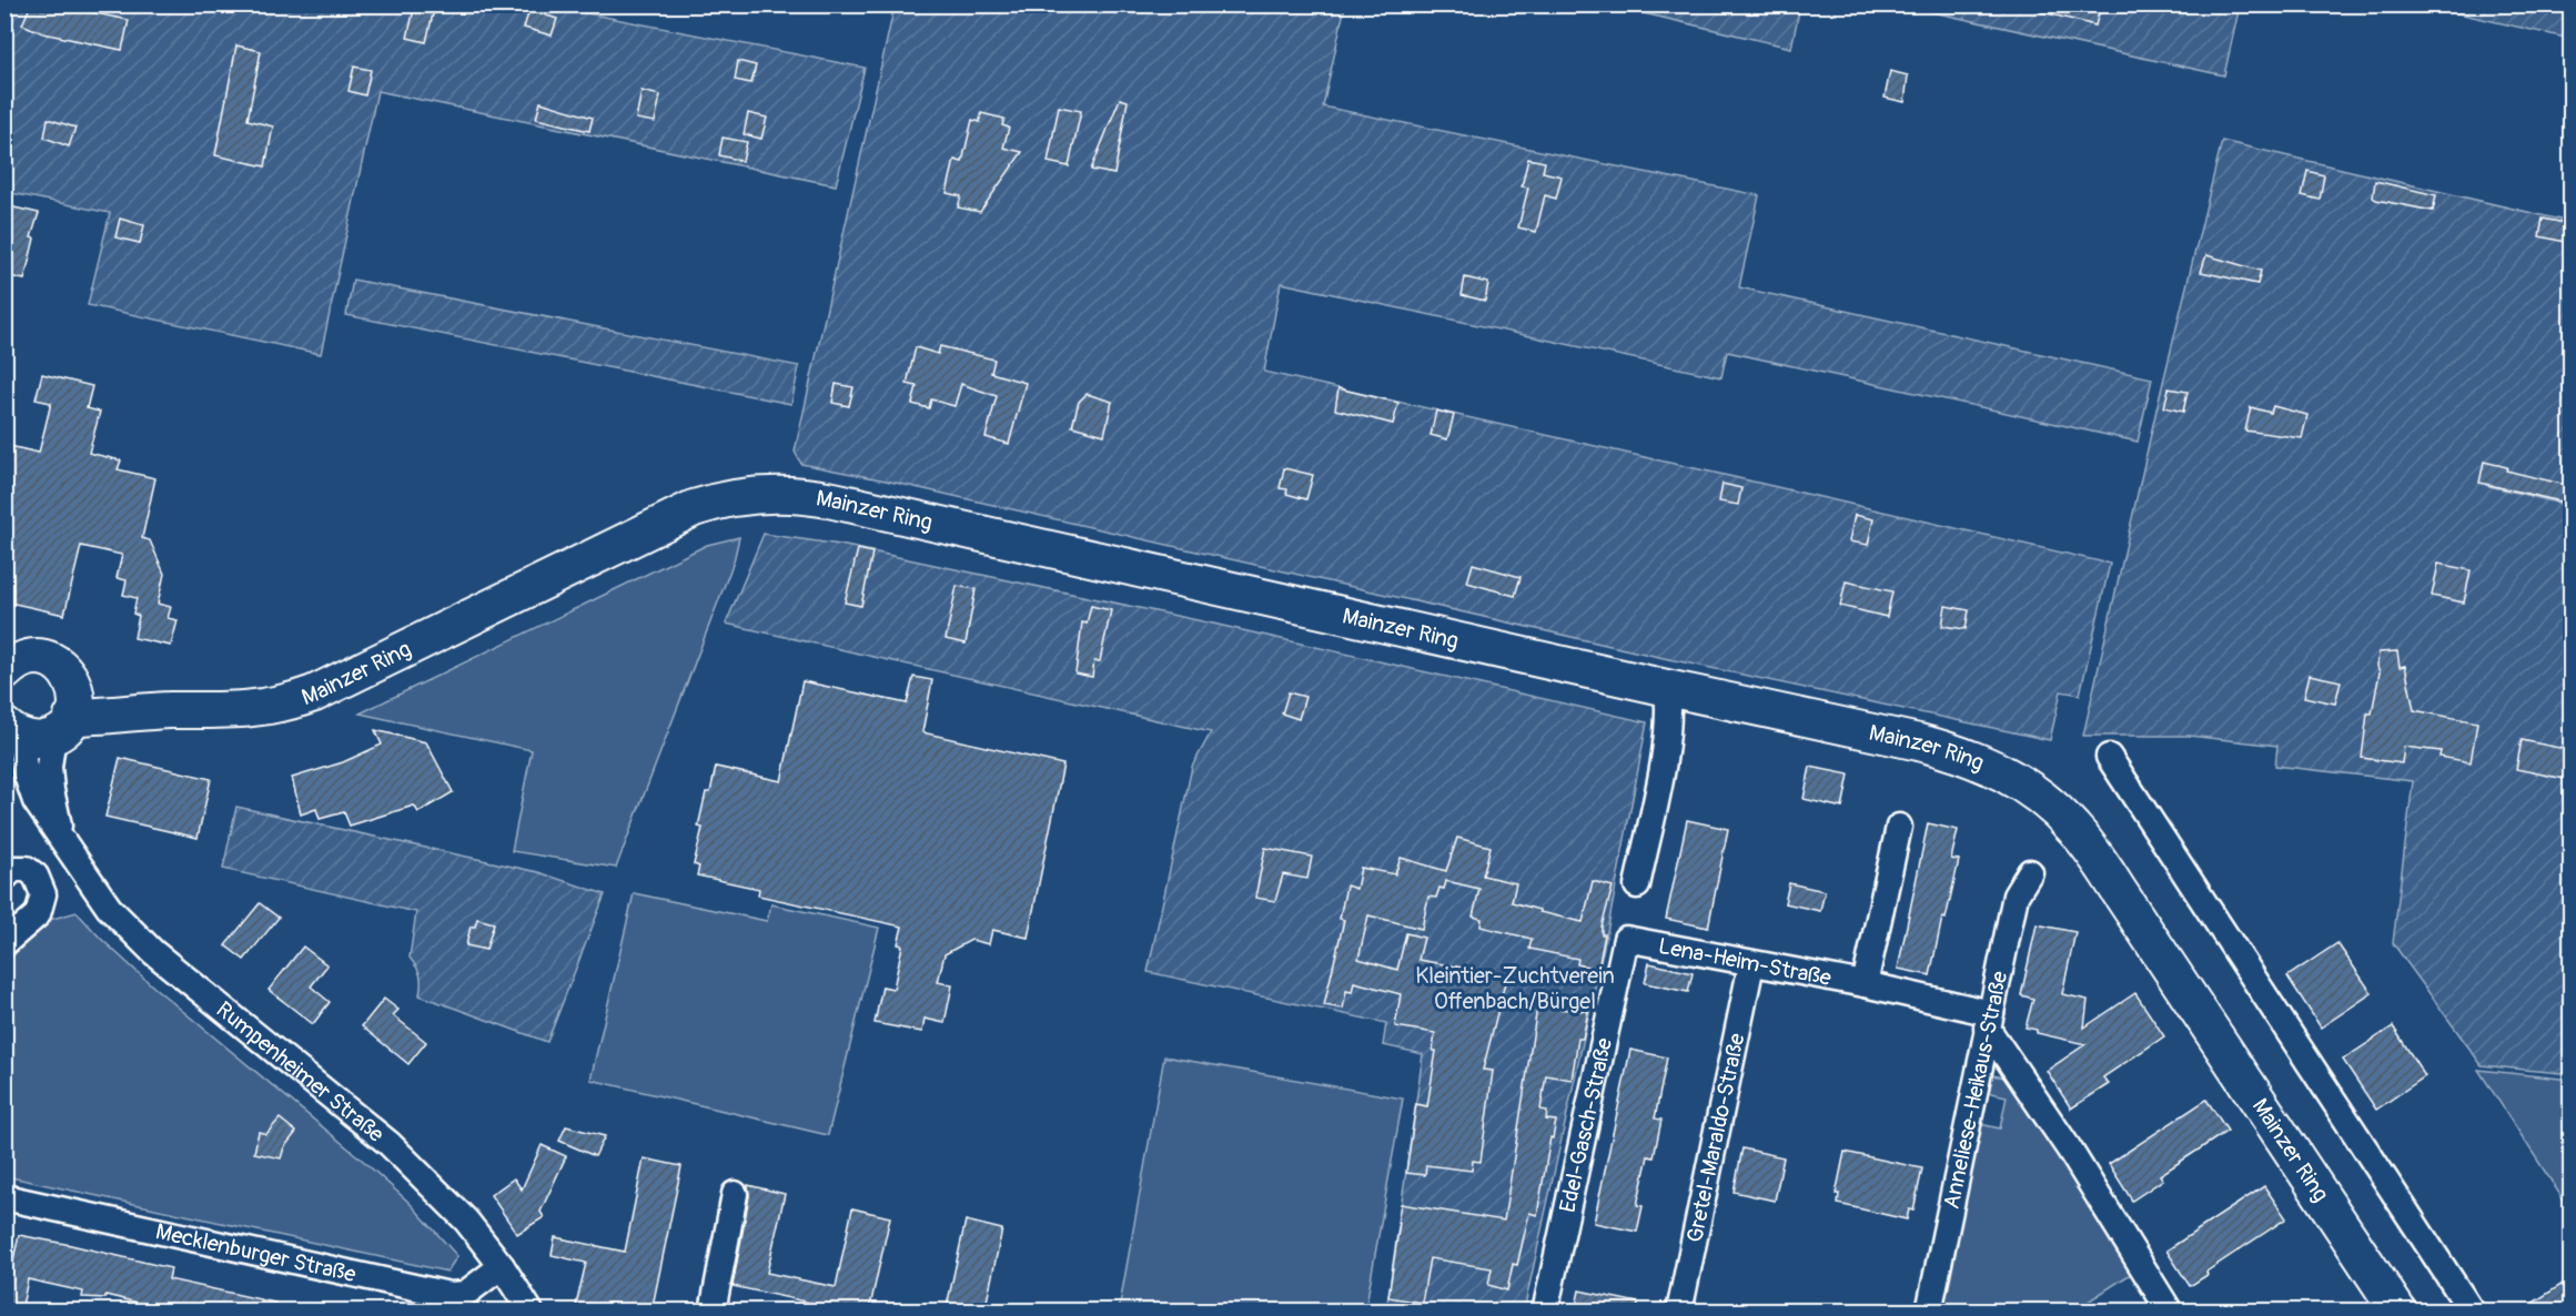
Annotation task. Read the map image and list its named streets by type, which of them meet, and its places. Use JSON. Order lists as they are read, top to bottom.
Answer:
{
  "streets": {
    "street": [
      "Mainzer Ring",
      "Lena-Heim-Straße",
      "Rumpenheimer Straße",
      "Anneliese-Heikaus-Straße",
      "Edel-Gasch-Straße",
      "Gretel-Maraldo-Straße",
      "Mecklenburger Straße"
    ]
  },
  "crossings": [
    ["Mainzer Ring", "Rumpenheimer Straße"],
    ["Lena-Heim-Straße", "Anneliese-Heikaus-Straße"],
    ["Lena-Heim-Straße", "Edel-Gasch-Straße"],
    ["Lena-Heim-Straße", "Gretel-Maraldo-Straße"],
    ["Rumpenheimer Straße", "Mecklenburger Straße"]
  ],
  "parks": ["Kleintier-Zuchtverein Offenbach/Bürgel"]
}
